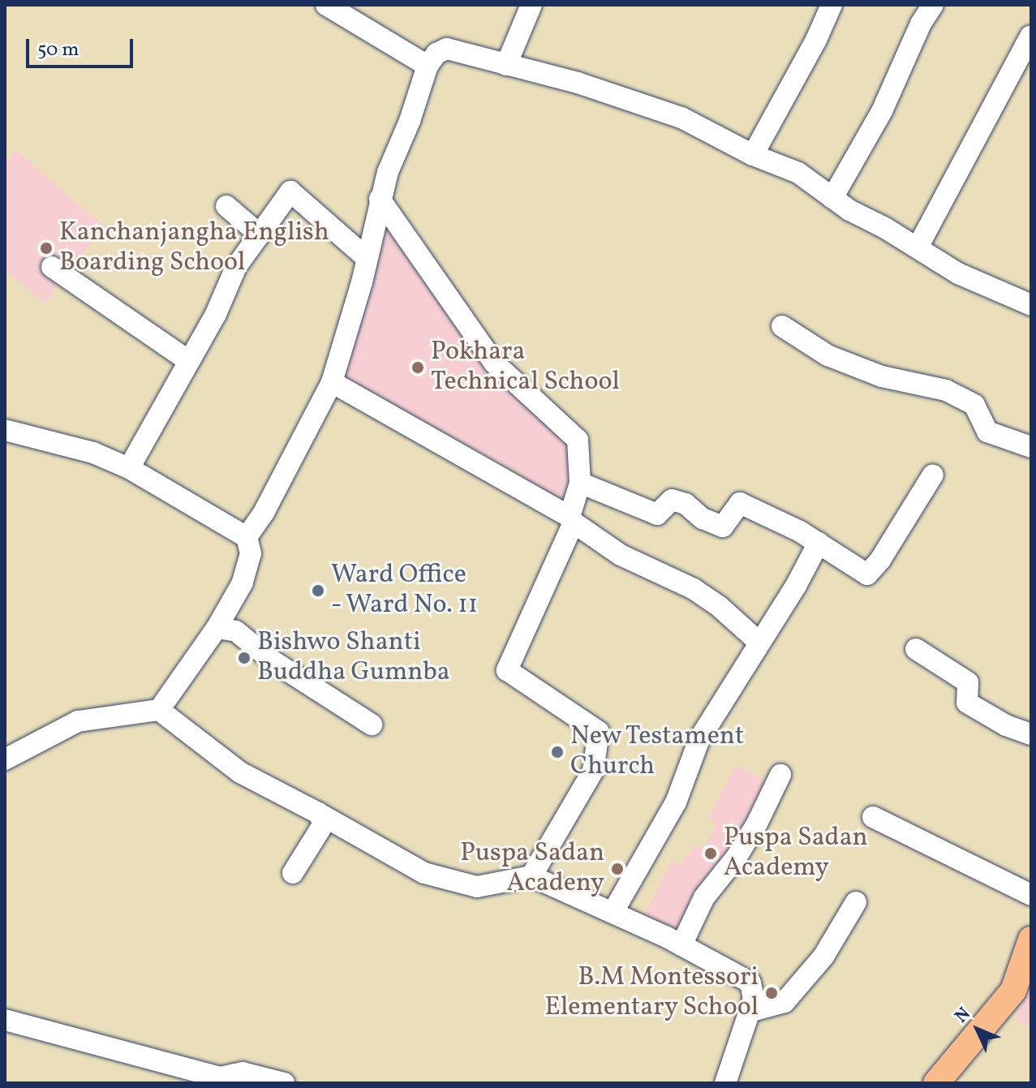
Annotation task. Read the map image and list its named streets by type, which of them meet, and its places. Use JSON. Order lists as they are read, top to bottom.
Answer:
{
  "places": [
    "Kanchanjangha English Boarding School",
    "Pokhara Technical School",
    "Ward Office - Ward No. 11",
    "Bishwo Shanti Buddha Gumnba",
    "New Testament Church",
    "Puspa Sadan Academy",
    "Puspa Sadan Acadeny",
    "B.M Montessori Elementary School"
  ],
  "scale_bar": "50 m",
  "north": "top left"
}
